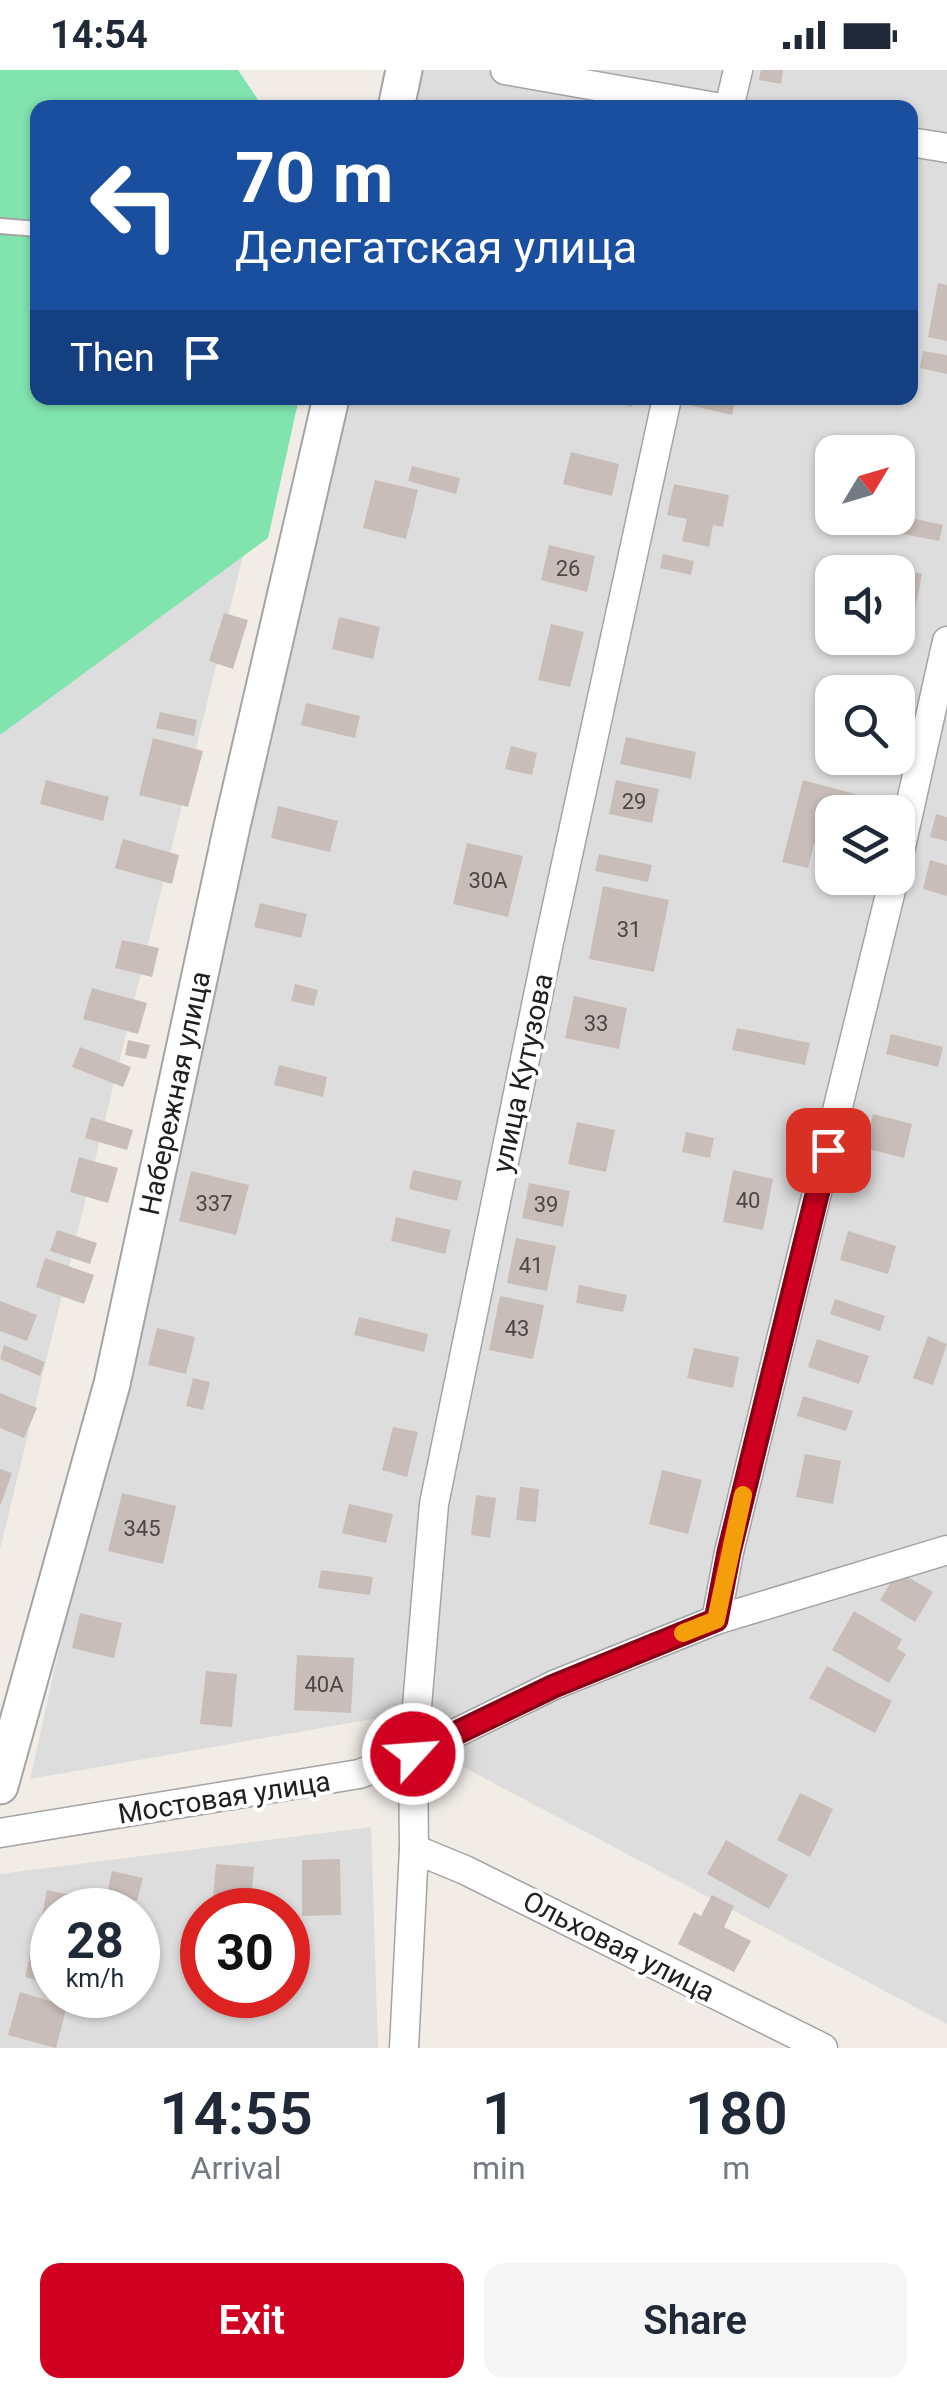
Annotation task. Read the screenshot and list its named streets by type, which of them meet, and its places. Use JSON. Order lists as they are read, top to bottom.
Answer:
{
  "streets": {
    "street": [
      "улица Кутузова",
      "Набережная улица",
      "Мостовая улица",
      "Ольховая улица"
    ]
  },
  "crossings": [
    ["улица Кутузова", "Мостовая улица"],
    ["улица Кутузова", "Ольховая улица"]
  ],
  "house_numbers": [
    "26",
    "29",
    "30А",
    "31",
    "33",
    "40",
    "337",
    "39",
    "41",
    "43",
    "345",
    "40А"
  ],
  "north": "top right",
  "page": {
    "status": "14:54",
    "turn": ["70 m", "Делегатская улица"],
    "then": "Then",
    "speed": "28 km/h",
    "limit": "30",
    "eta": [
      "14:55",
      "Arrival",
      "1",
      "min",
      "180",
      "m"
    ],
    "buttons": ["Exit", "Share"]
  }
}
